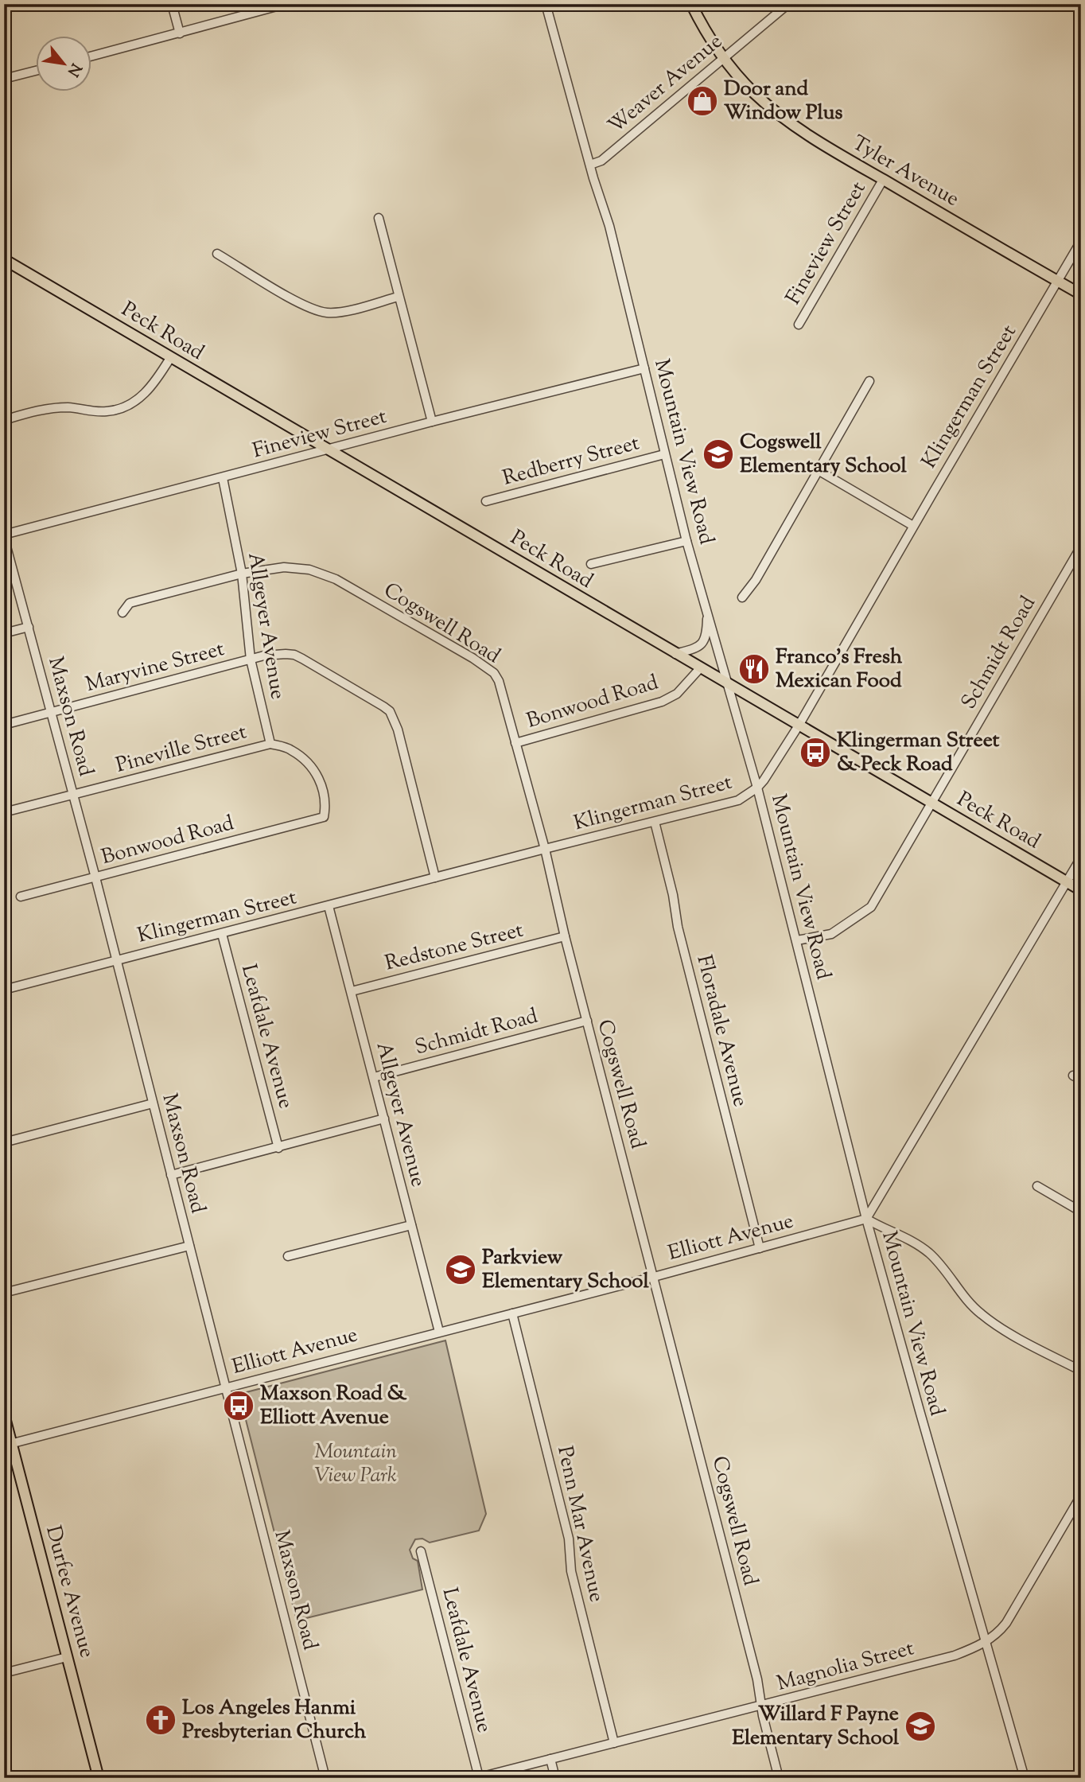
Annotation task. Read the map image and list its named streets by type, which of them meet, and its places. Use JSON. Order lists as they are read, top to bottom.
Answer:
{
  "streets": {
    "main road": ["Tyler Avenue", "Peck Road", "Durfee Avenue"],
    "street": [
      "Weaver Avenue",
      "Fineview Street",
      "Klingerman Street",
      "Mountain View Road",
      "Redberry Street",
      "Cogswell Road",
      "Allgeyer Avenue",
      "Schmidt Road",
      "Maryvine Street",
      "Bonwood Road",
      "Maxson Road",
      "Pineville Street",
      "Redstone Street",
      "Floradale Avenue",
      "Leafdale Avenue",
      "Elliott Avenue",
      "Penn Mar Avenue",
      "Magnolia Street"
    ]
  },
  "crossings": [
    ["Weaver Avenue", "Tyler Avenue"],
    ["Weaver Avenue", "Mountain View Road"],
    ["Tyler Avenue", "Fineview Street"],
    ["Tyler Avenue", "Klingerman Street"],
    ["Fineview Street", "Peck Road"],
    ["Fineview Street", "Mountain View Road"],
    ["Fineview Street", "Allgeyer Avenue"],
    ["Fineview Street", "Maxson Road"],
    ["Peck Road", "Klingerman Street"],
    ["Peck Road", "Mountain View Road"],
    ["Peck Road", "Schmidt Road"],
    ["Peck Road", "Bonwood Road"],
    ["Klingerman Street", "Mountain View Road"],
    ["Klingerman Street", "Cogswell Road"],
    ["Klingerman Street", "Allgeyer Avenue"],
    ["Klingerman Street", "Maxson Road"],
    ["Klingerman Street", "Floradale Avenue"],
    ["Klingerman Street", "Leafdale Avenue"],
    ["Mountain View Road", "Redberry Street"],
    ["Mountain View Road", "Schmidt Road"],
    ["Mountain View Road", "Elliott Avenue"],
    ["Mountain View Road", "Magnolia Street"],
    ["Cogswell Road", "Allgeyer Avenue"],
    ["Cogswell Road", "Schmidt Road"],
    ["Cogswell Road", "Bonwood Road"],
    ["Cogswell Road", "Redstone Street"],
    ["Cogswell Road", "Elliott Avenue"],
    ["Cogswell Road", "Magnolia Street"],
    ["Allgeyer Avenue", "Schmidt Road"],
    ["Allgeyer Avenue", "Maryvine Street"],
    ["Allgeyer Avenue", "Bonwood Road"],
    ["Allgeyer Avenue", "Pineville Street"],
    ["Allgeyer Avenue", "Redstone Street"],
    ["Allgeyer Avenue", "Elliott Avenue"],
    ["Maryvine Street", "Maxson Road"],
    ["Bonwood Road", "Maxson Road"],
    ["Bonwood Road", "Pineville Street"],
    ["Maxson Road", "Pineville Street"],
    ["Maxson Road", "Elliott Avenue"],
    ["Floradale Avenue", "Elliott Avenue"],
    ["Leafdale Avenue", "Magnolia Street"],
    ["Elliott Avenue", "Penn Mar Avenue"],
    ["Elliott Avenue", "Durfee Avenue"],
    ["Penn Mar Avenue", "Magnolia Street"]
  ],
  "parks": ["Mountain View Park"],
  "places": {
    "shop": ["Door and Window Plus"],
    "school or university": ["Cogswell Elementary School", "Parkview Elementary School", "Willard F Payne Elementary School"],
    "restaurant": ["Franco’s Fresh Mexican Food"],
    "bus stop": ["Klingerman Street & Peck Road", "Maxson Road & Elliott Avenue"],
    "church": ["Los Angeles Hanmi Presbyterian Church"]
  },
  "north": "bottom right"
}
